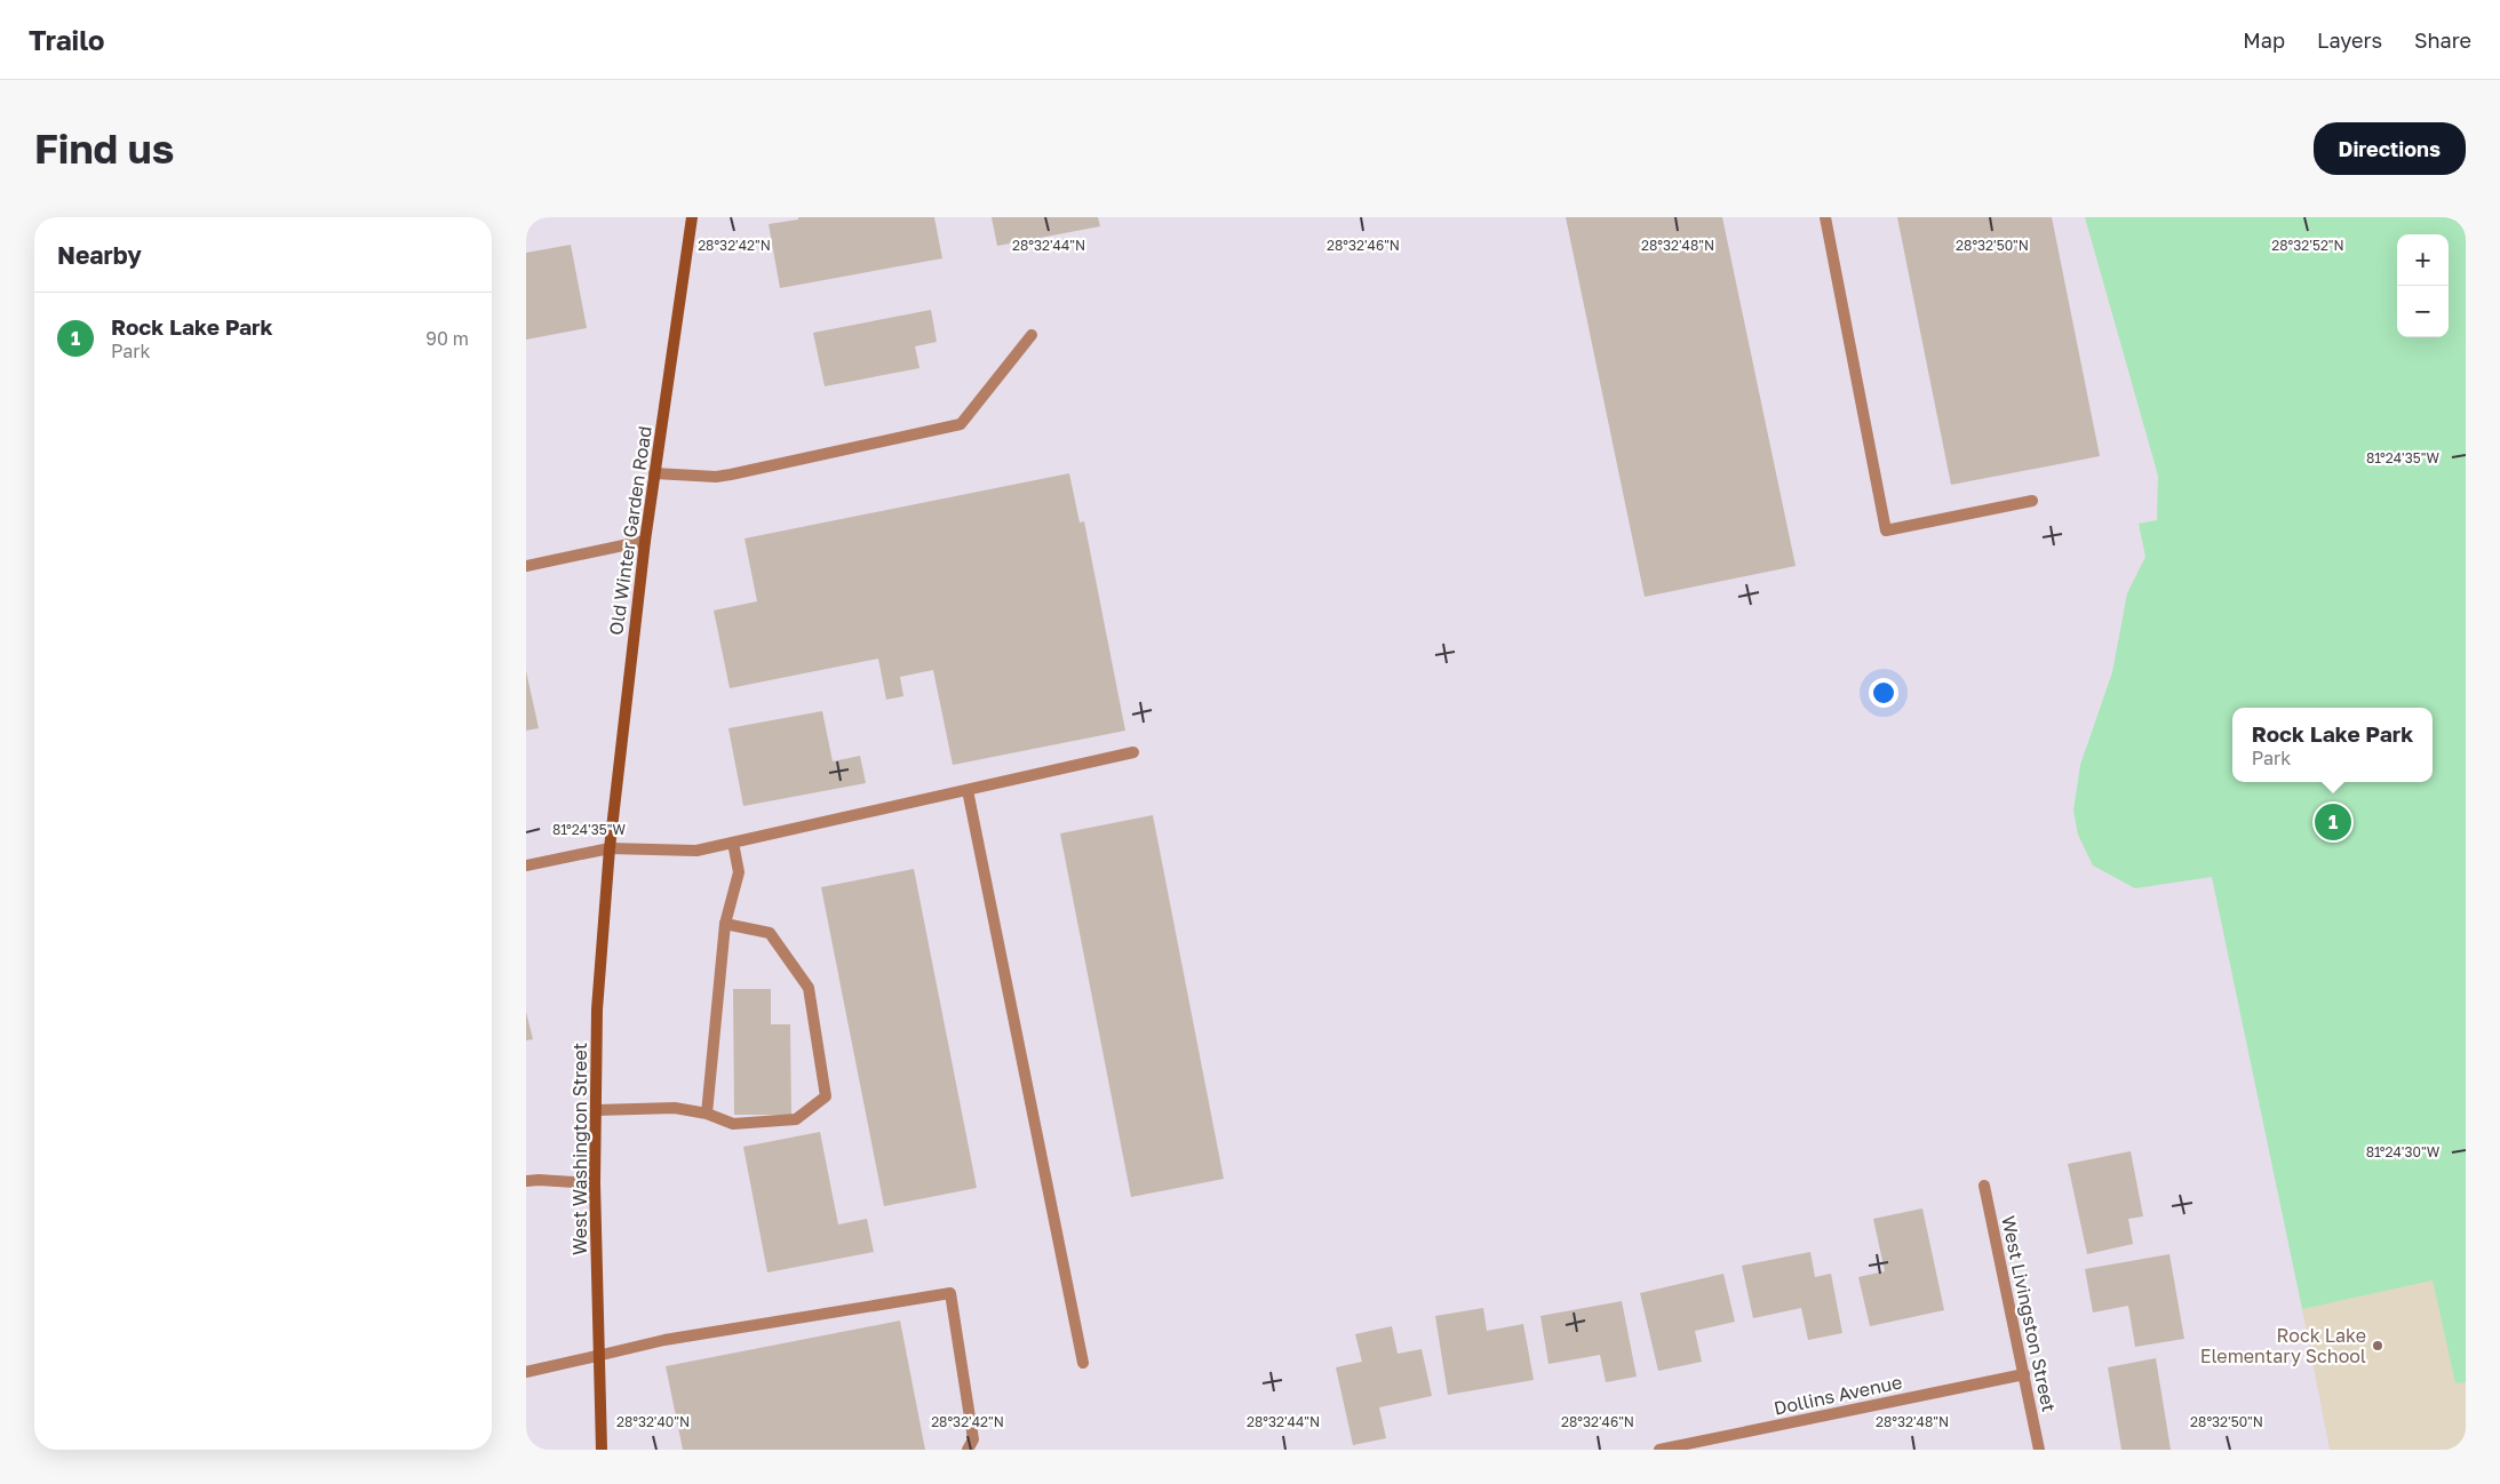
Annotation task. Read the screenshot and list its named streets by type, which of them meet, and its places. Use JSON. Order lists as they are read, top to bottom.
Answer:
{
  "streets": {
    "main road": ["Old Winter Garden Road", "West Washington Street"],
    "street": ["West Livingston Street", "Dollins Avenue"]
  },
  "crossings": [
    ["Old Winter Garden Road", "West Washington Street"],
    ["West Livingston Street", "Dollins Avenue"]
  ],
  "places": ["Rock Lake Elementary School"],
  "page": {
    "header": "Trailo",
    "nav": ["Map", "Layers", "Share"],
    "buttons": "Directions",
    "title": "Find us",
    "heading": "Nearby",
    "map_buttons": ["+", "−"],
    "list": [
      {
        "mark": "1",
        "name": "Rock Lake Park",
        "note": "Park",
        "value": "90 m"
      }
    ],
    "popup": ["Rock Lake Park", "Park"],
    "pins": "1"
  },
  "coordinates": [
    "28°32'42\"N",
    "28°32'44\"N",
    "28°32'46\"N",
    "28°32'48\"N",
    "28°32'50\"N",
    "28°32'52\"N",
    "81°24'35\"W",
    "81°24'30\"W",
    "28°32'40\"N"
  ]
}
